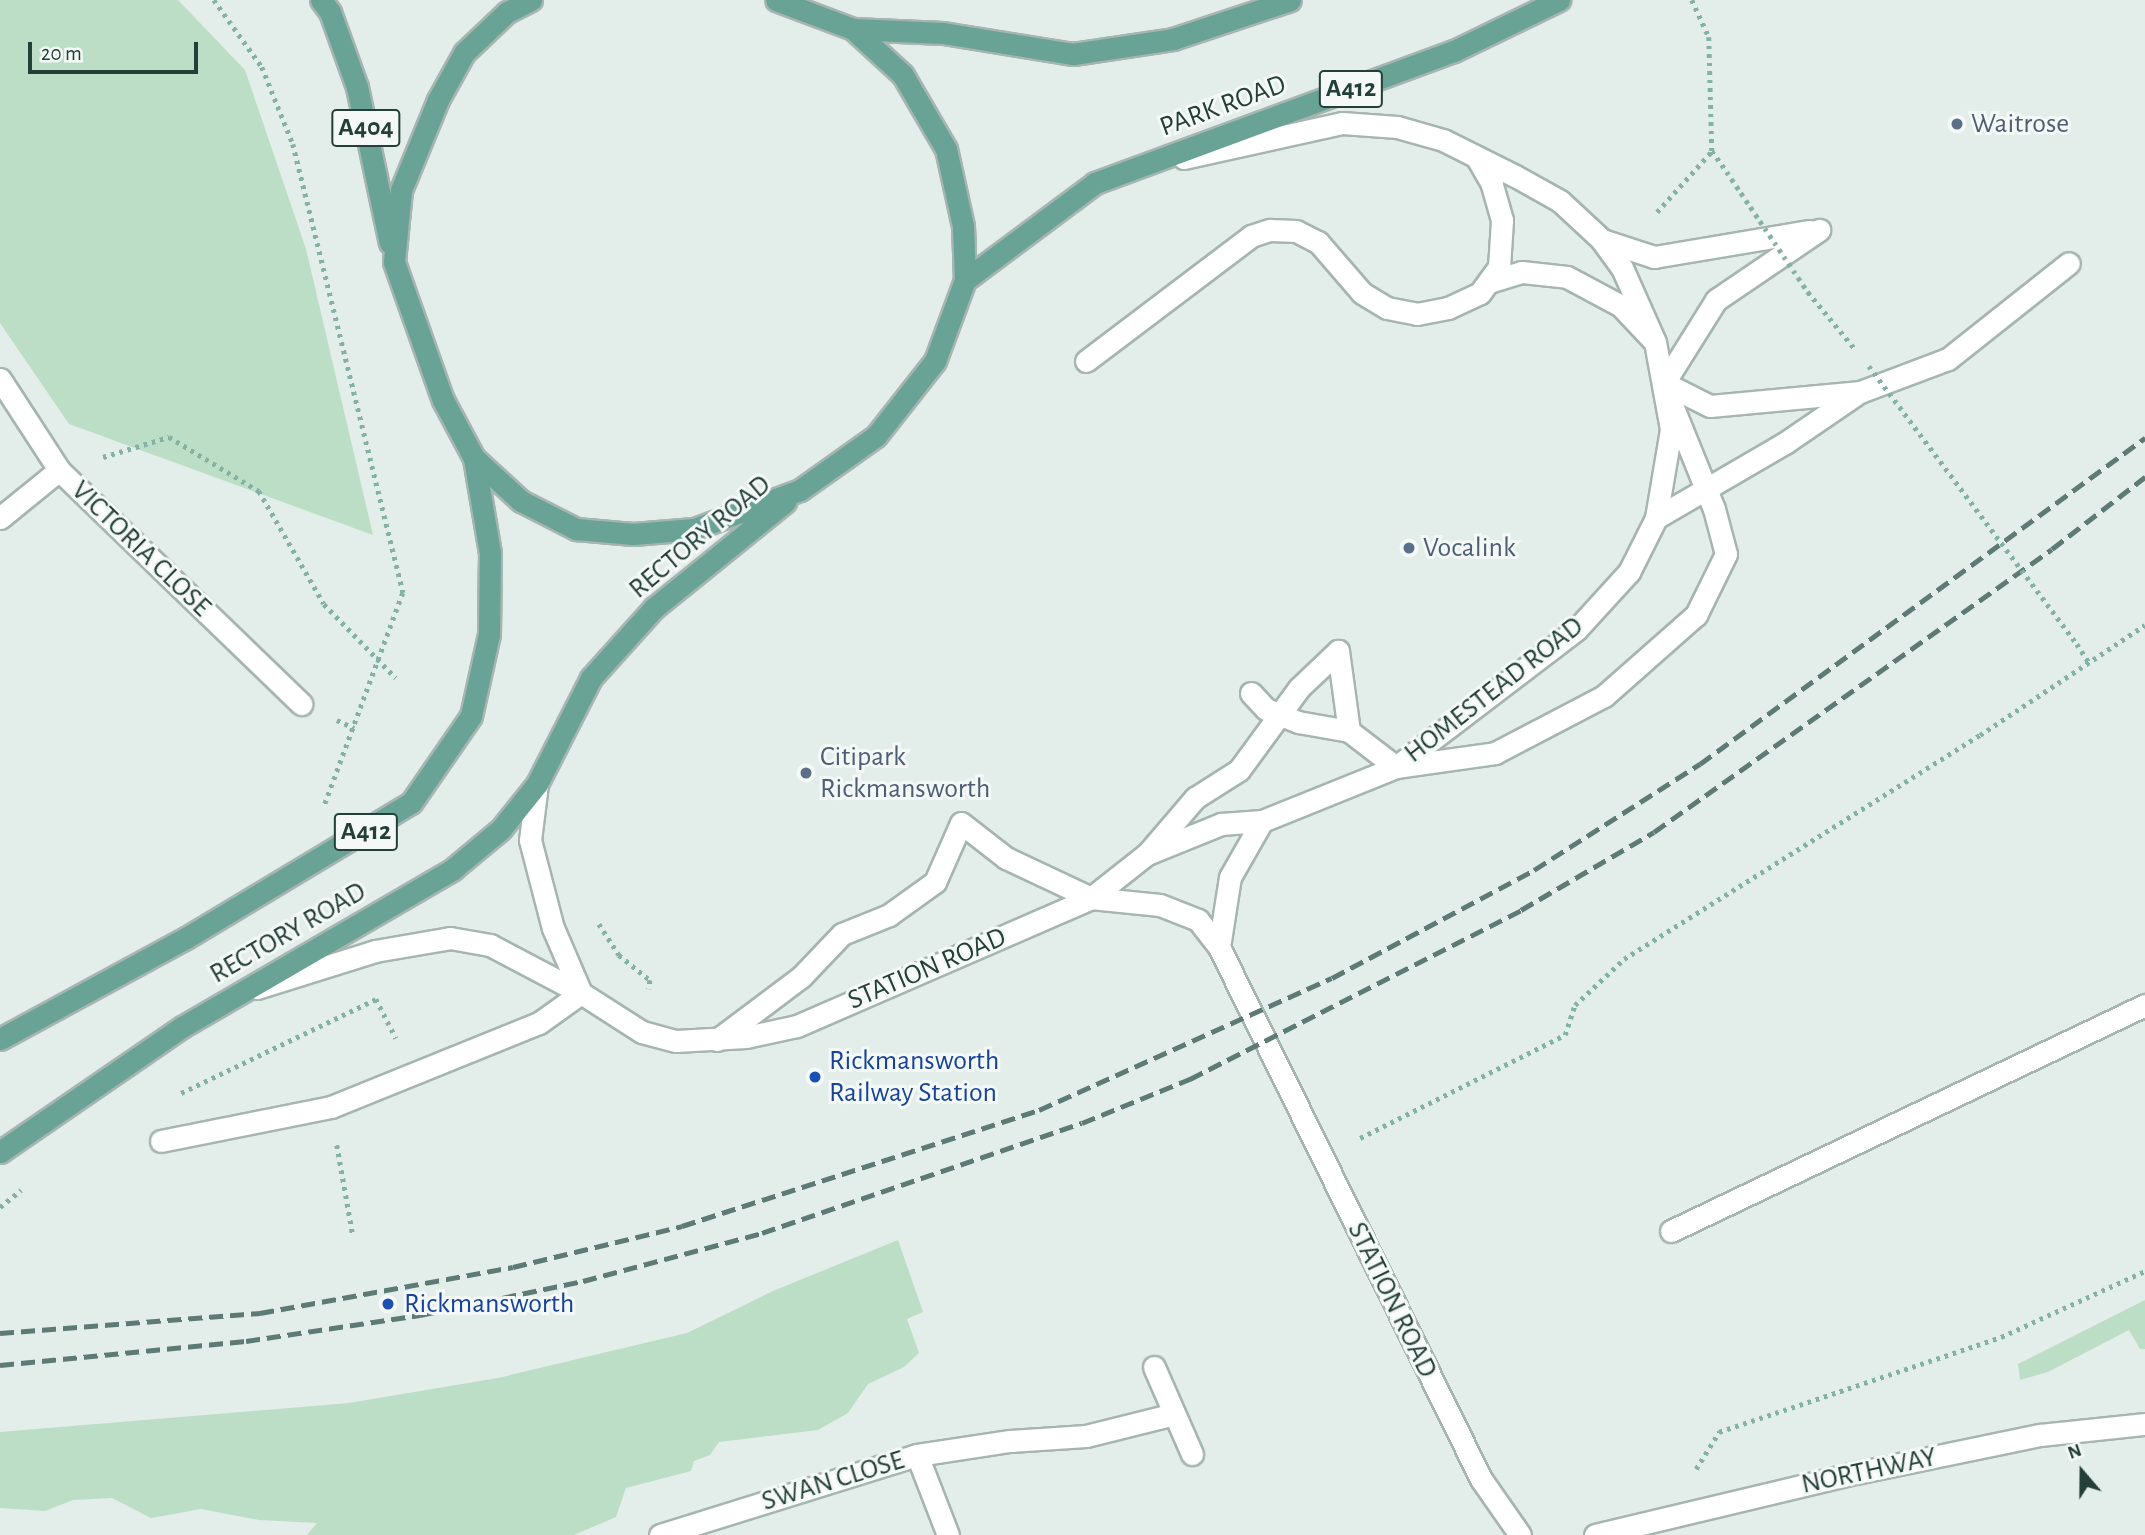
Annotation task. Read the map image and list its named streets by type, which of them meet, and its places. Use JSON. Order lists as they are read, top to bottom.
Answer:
{
  "streets": {
    "main road": [
      "A412",
      "PARK ROAD",
      "A404",
      "RECTORY ROAD"
    ],
    "street": [
      "VICTORIA CLOSE",
      "HOMESTEAD ROAD",
      "STATION ROAD",
      "NORTHWAY",
      "SWAN CLOSE"
    ]
  },
  "crossings": [
    ["PARK ROAD", "HOMESTEAD ROAD"],
    ["RECTORY ROAD", "STATION ROAD"],
    ["HOMESTEAD ROAD", "STATION ROAD"]
  ],
  "places": [
    "Waitrose",
    "Vocalink",
    "Citipark Rickmansworth",
    "Rickmansworth Railway Station",
    "Rickmansworth"
  ],
  "scale_bar": "20 m",
  "north": "top"
}
